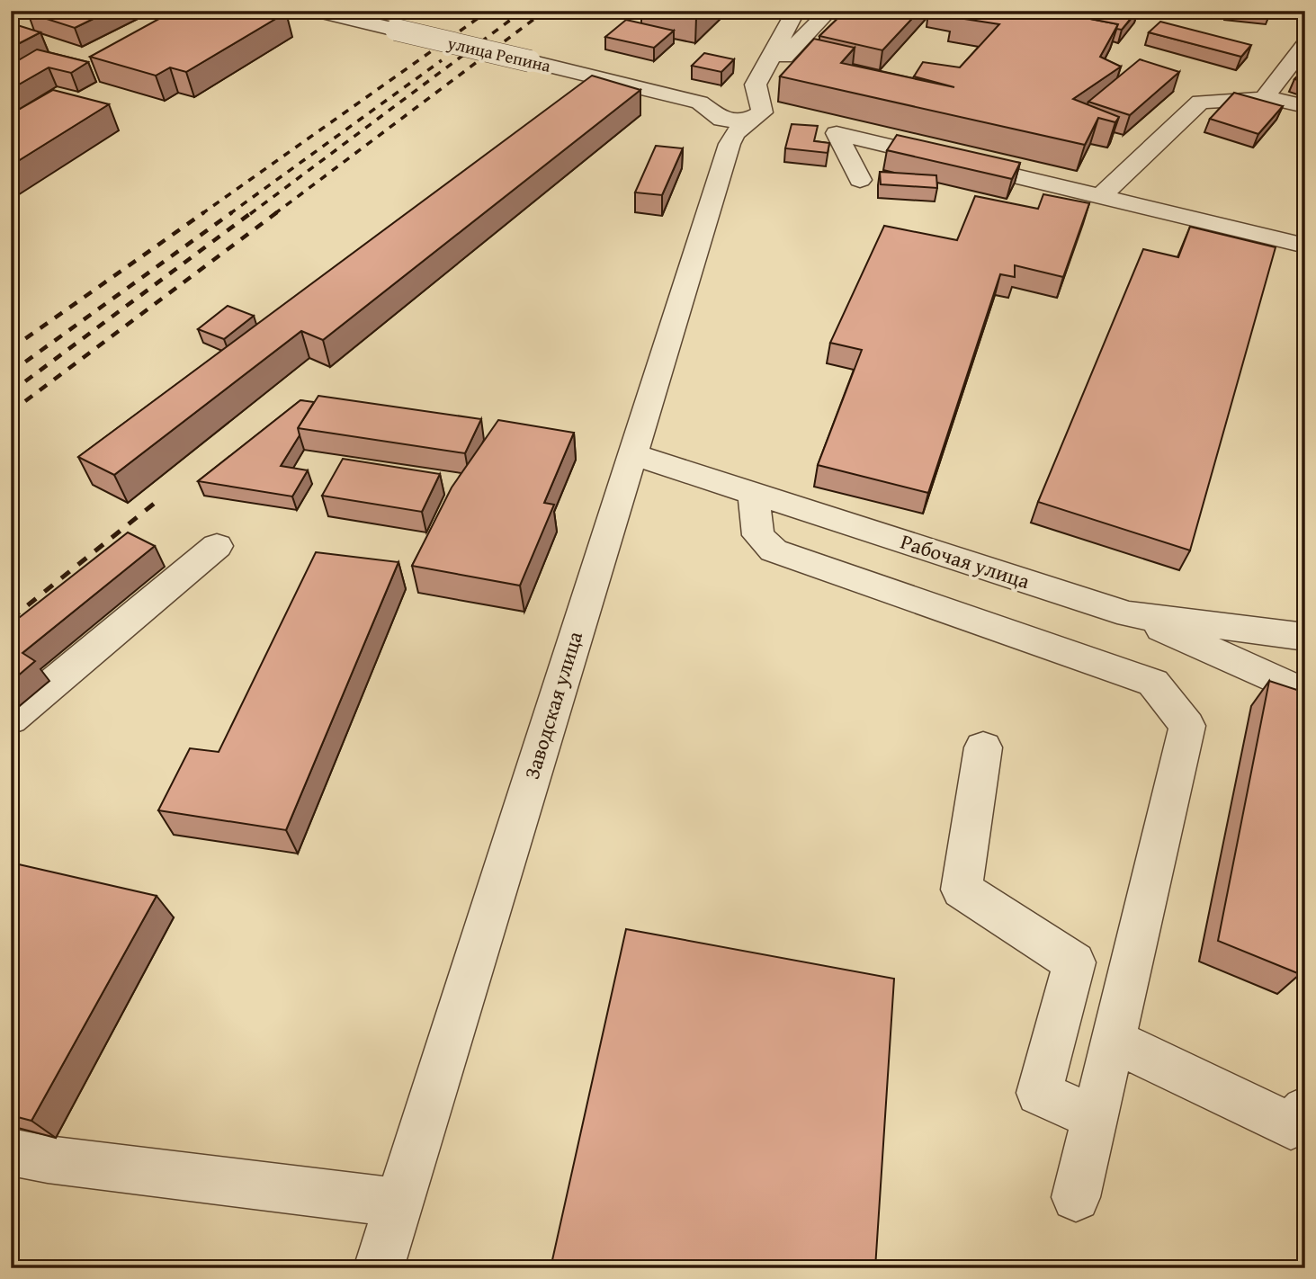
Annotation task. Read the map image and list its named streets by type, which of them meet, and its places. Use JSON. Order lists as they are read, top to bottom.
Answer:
{
  "streets": {
    "street": ["улица Репина", "Рабочая улица", "Заводская улица"]
  },
  "crossings": [
    ["улица Репина", "Заводская улица"],
    ["Рабочая улица", "Заводская улица"]
  ]
}
